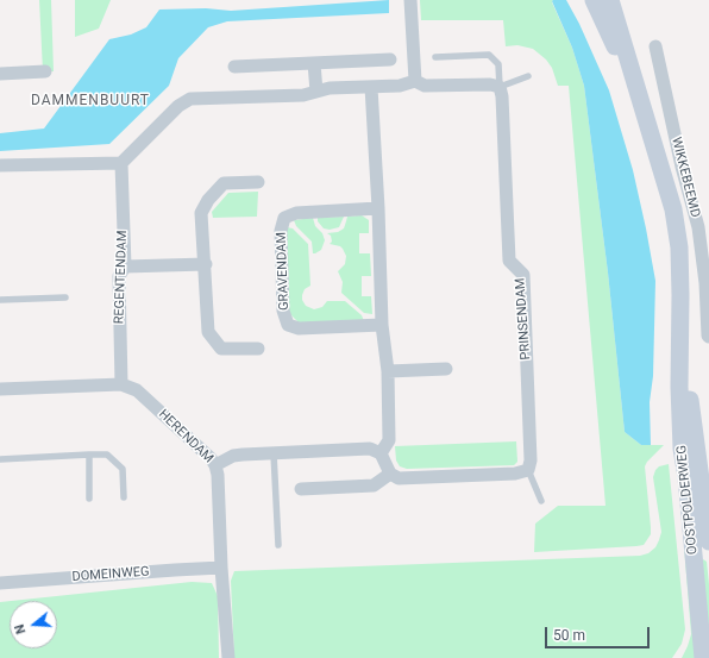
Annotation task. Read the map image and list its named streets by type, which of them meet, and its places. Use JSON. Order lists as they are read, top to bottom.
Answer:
{
  "streets": {
    "street": [
      "WIKKEBEEMD",
      "GRAVENDAM",
      "REGENTENDAM",
      "PRINSENDAM",
      "HERENDAM",
      "OOSTPOLDERWEG",
      "DOMEINWEG"
    ]
  },
  "crossings": [
    ["REGENTENDAM", "HERENDAM"],
    ["HERENDAM", "DOMEINWEG"]
  ],
  "districts": ["DAMMENBUURT"],
  "scale_bar": "50 m",
  "north": "left"
}
